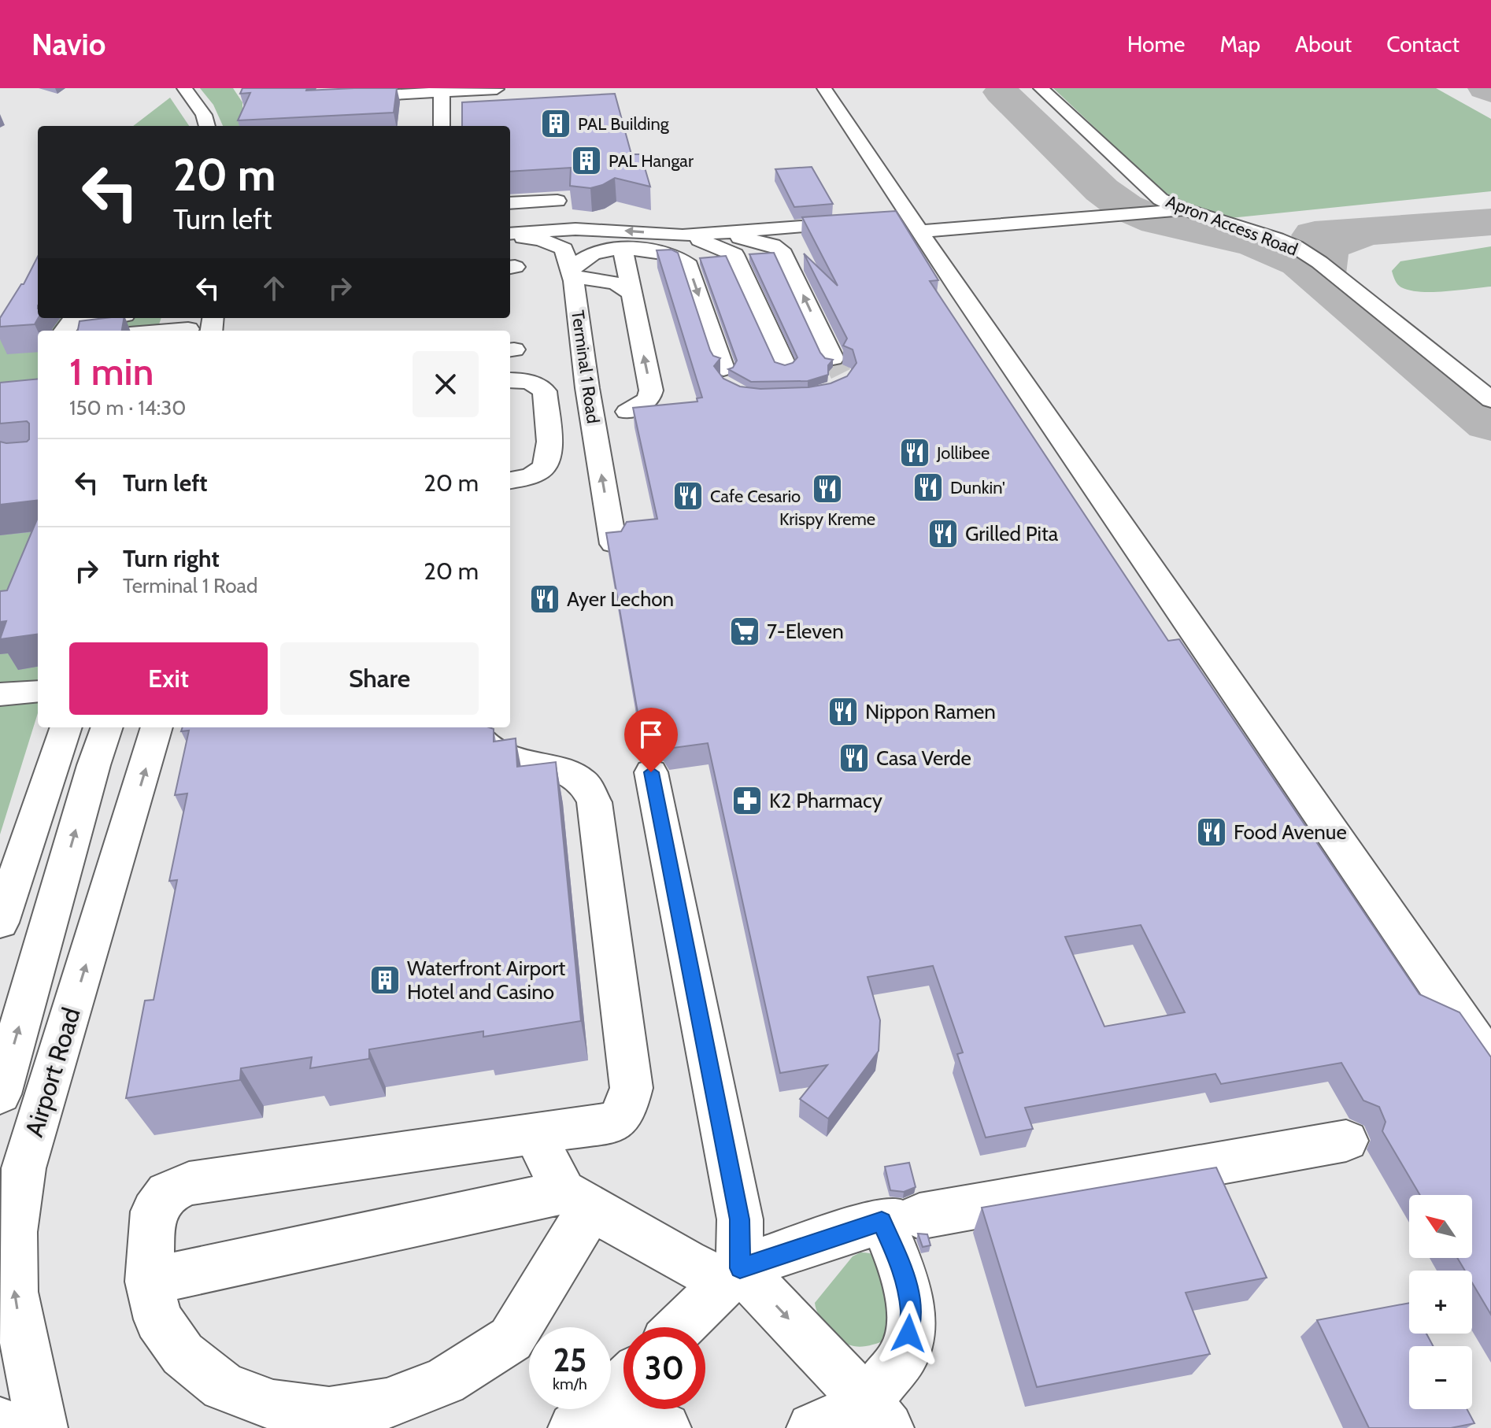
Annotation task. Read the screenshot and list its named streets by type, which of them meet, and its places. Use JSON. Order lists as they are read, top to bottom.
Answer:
{
  "streets": {
    "street": ["Apron Access Road", "Terminal 1 Road", "Airport Road"]
  },
  "one_way": ["Terminal 1 Road", "Airport Road"],
  "places": {
    "building": ["PAL Building", "PAL Hangar", "Waterfront Airport Hotel and Casino"],
    "restaurant": [
      "Jollibee",
      "Dunkin'",
      "Krispy Kreme",
      "Cafe Cesario",
      "Grilled Pita",
      "Ayer Lechon",
      "Nippon Ramen",
      "Casa Verde",
      "Food Avenue"
    ],
    "supermarket": ["7-Eleven"],
    "pharmacy": ["K2 Pharmacy"]
  },
  "north": "top left",
  "page": {
    "header": "Navio",
    "nav": [
      "Home",
      "Map",
      "About",
      "Contact"
    ],
    "turn": ["20 m", "Turn left"],
    "heading": ["1 min", "150 m · 14:30"],
    "list": [
      {
        "name": "Turn left",
        "value": "20 m"
      },
      {
        "name": "Turn right",
        "note": "Terminal 1 Road",
        "value": "20 m"
      }
    ],
    "buttons": ["Exit", "Share"],
    "map_buttons": ["+", "−"],
    "speed": "25 km/h",
    "limit": "30"
  }
}
